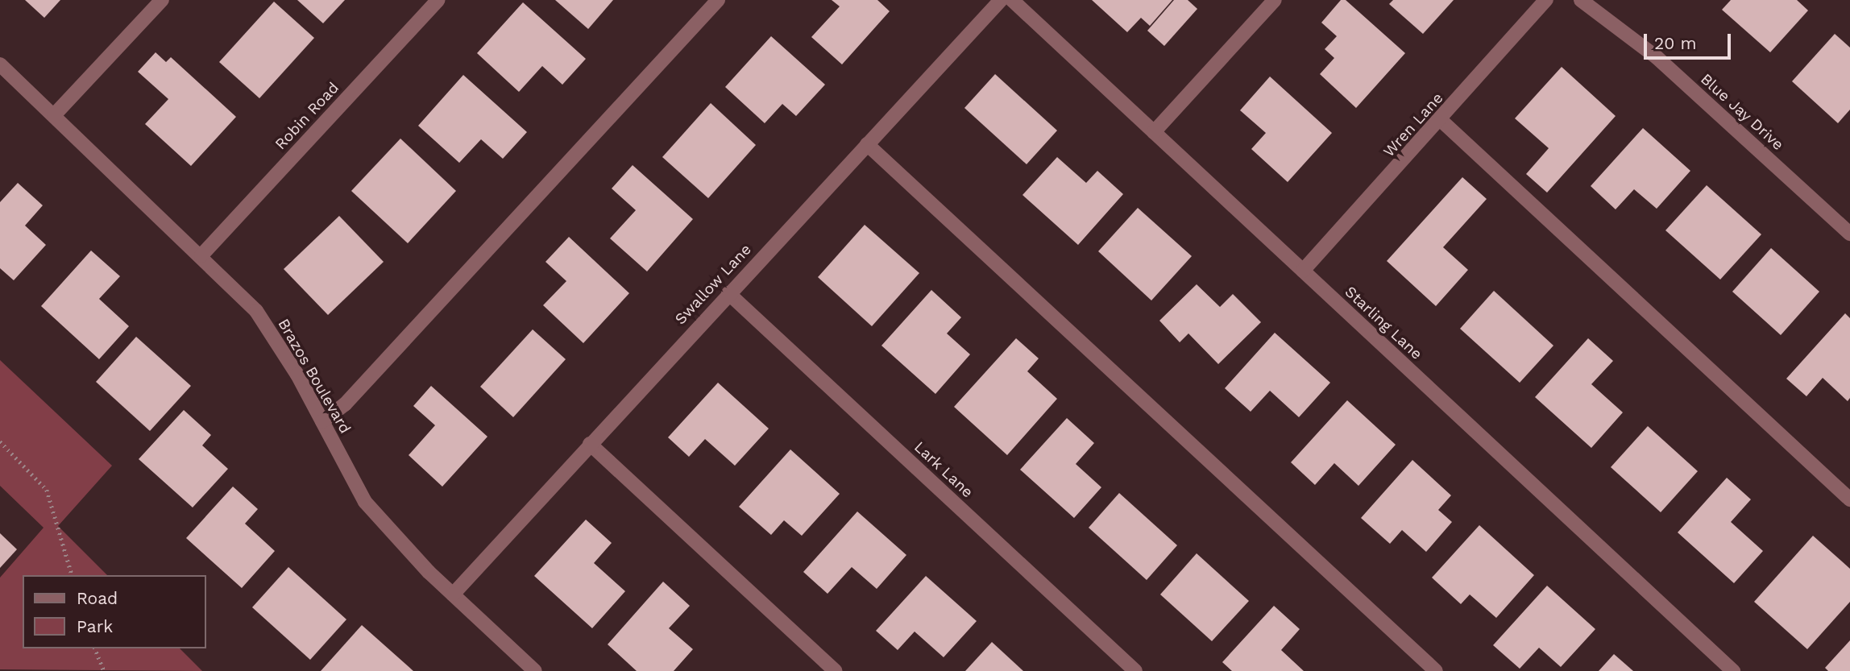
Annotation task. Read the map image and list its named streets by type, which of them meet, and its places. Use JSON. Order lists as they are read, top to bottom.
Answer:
{
  "streets": {
    "street": [
      "Blue Jay Drive",
      "Robin Road",
      "Wren Lane",
      "Swallow Lane",
      "Starling Lane",
      "Brazos Boulevard",
      "Lark Lane"
    ]
  },
  "crossings": [
    ["Robin Road", "Brazos Boulevard"],
    ["Wren Lane", "Starling Lane"],
    ["Swallow Lane", "Brazos Boulevard"],
    ["Swallow Lane", "Lark Lane"]
  ],
  "legend": ["Road", "Park"],
  "scale_bar": "20 m"
}
